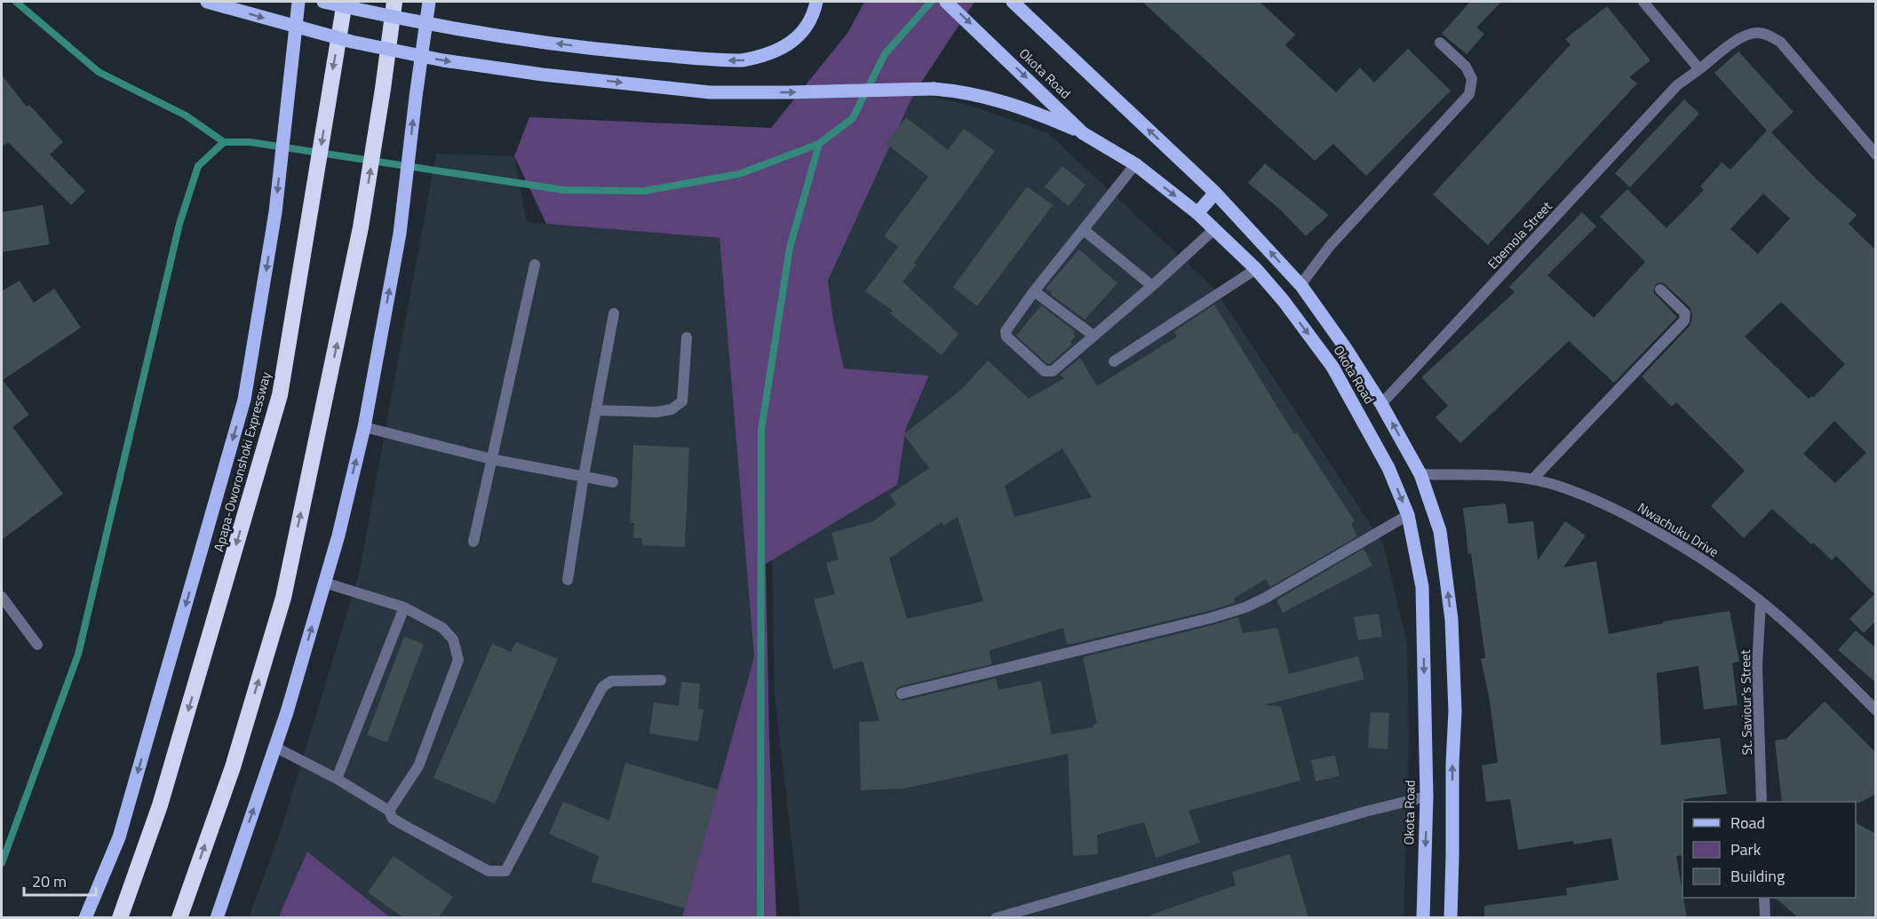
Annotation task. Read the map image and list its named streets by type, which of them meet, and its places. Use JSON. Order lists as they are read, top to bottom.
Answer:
{
  "streets": {
    "highway": ["Apapa-Oworonshoki Expressway"],
    "main road": ["Okota Road"],
    "street": ["Ebemola Street", "Nwachuku Drive", "St. Saviour's Street"]
  },
  "crossings": [
    ["Okota Road", "Ebemola Street"],
    ["Okota Road", "Nwachuku Drive"],
    ["Nwachuku Drive", "St. Saviour's Street"]
  ],
  "legend": ["Road", "Park", "Building"],
  "scale_bar": "20 m"
}
